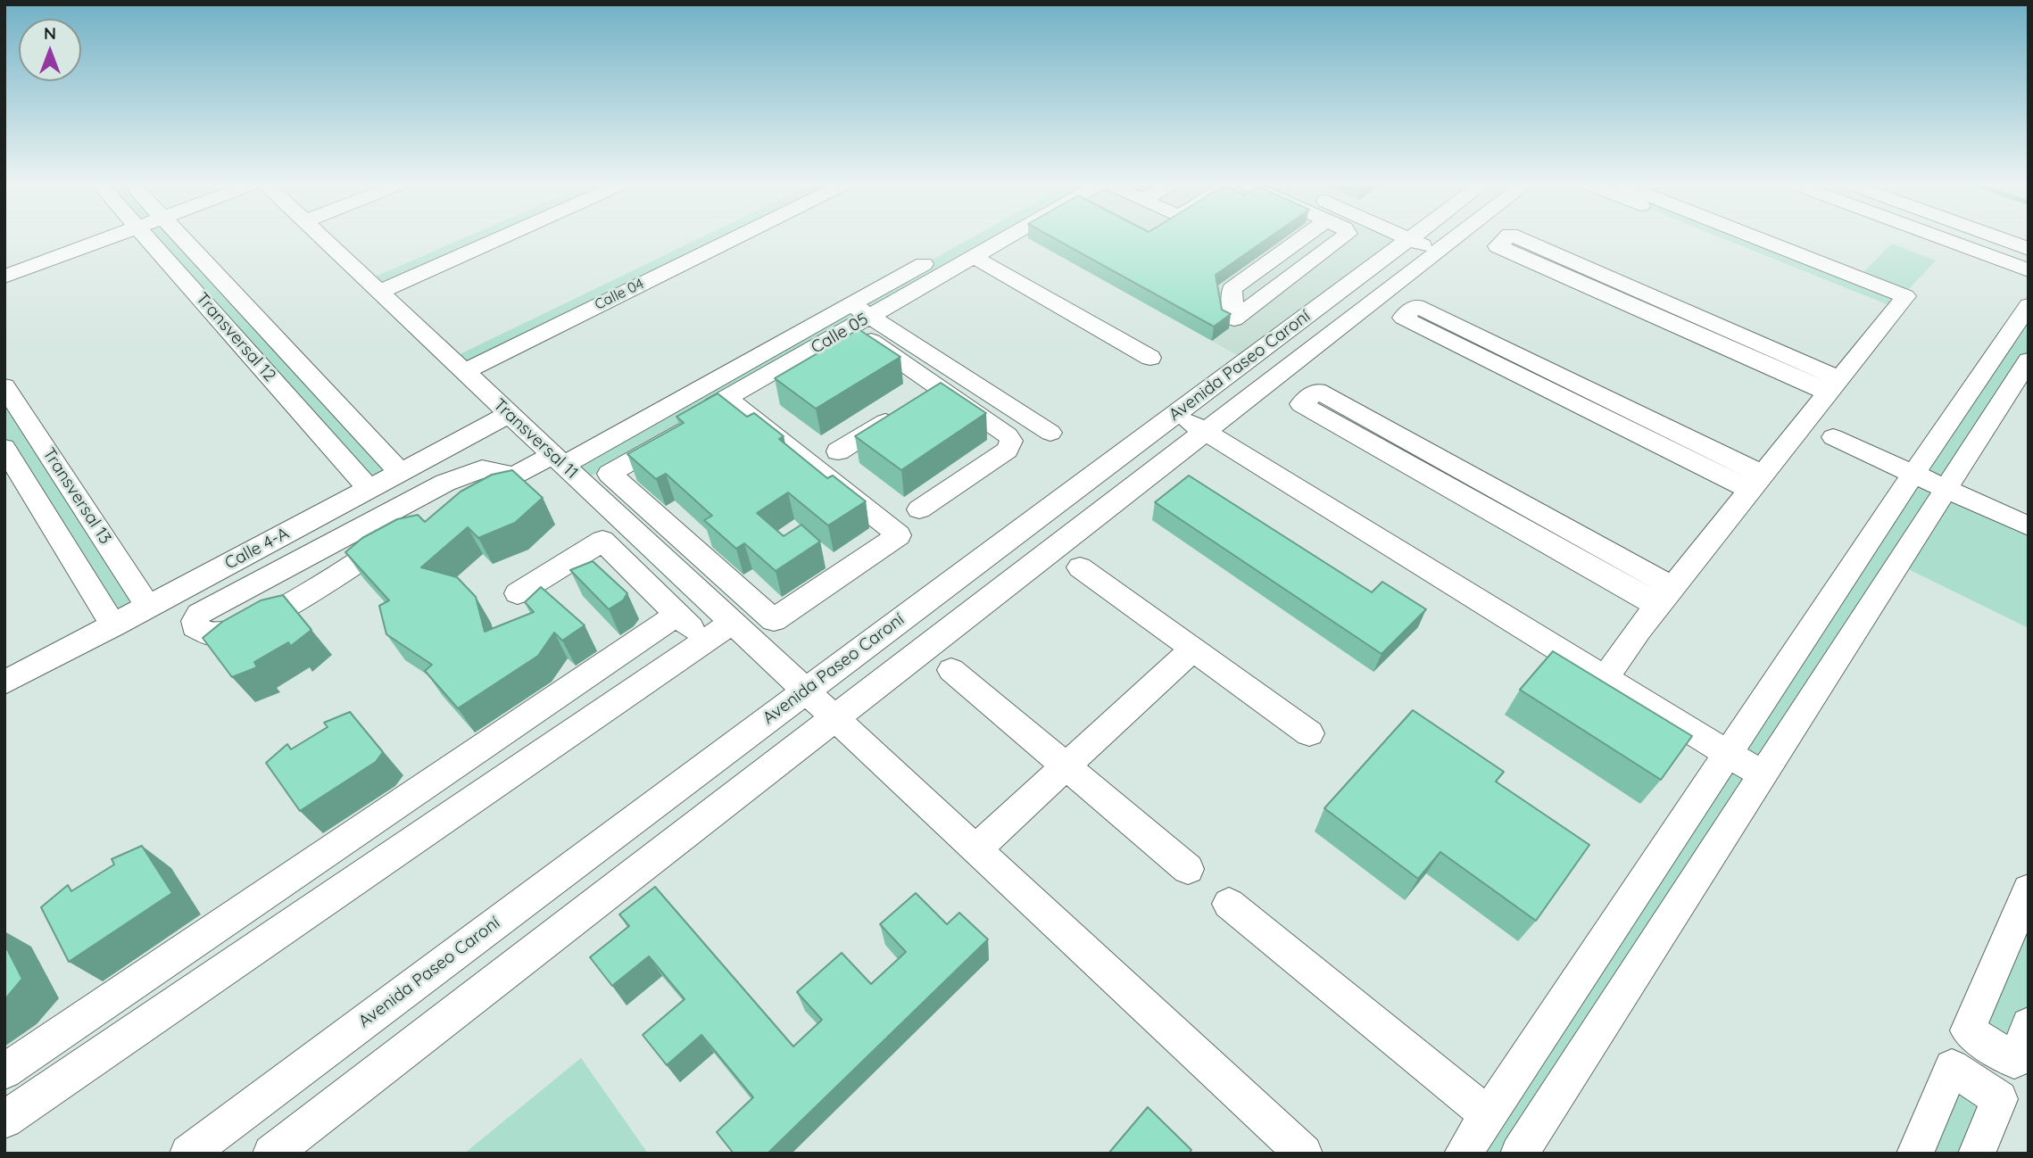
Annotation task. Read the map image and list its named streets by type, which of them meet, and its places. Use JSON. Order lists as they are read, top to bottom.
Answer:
{
  "streets": {
    "street": [
      "Calle 04",
      "Calle 05",
      "Transversal 12",
      "Avenida Paseo Caroní",
      "Transversal 11",
      "Transversal 13",
      "Calle 4-A"
    ]
  },
  "crossings": [
    ["Calle 04", "Transversal 11"],
    ["Calle 05", "Transversal 11"],
    ["Transversal 12", "Calle 4-A"],
    ["Avenida Paseo Caroní", "Transversal 11"],
    ["Transversal 11", "Calle 4-A"],
    ["Transversal 13", "Calle 4-A"]
  ],
  "north": "top"
}
